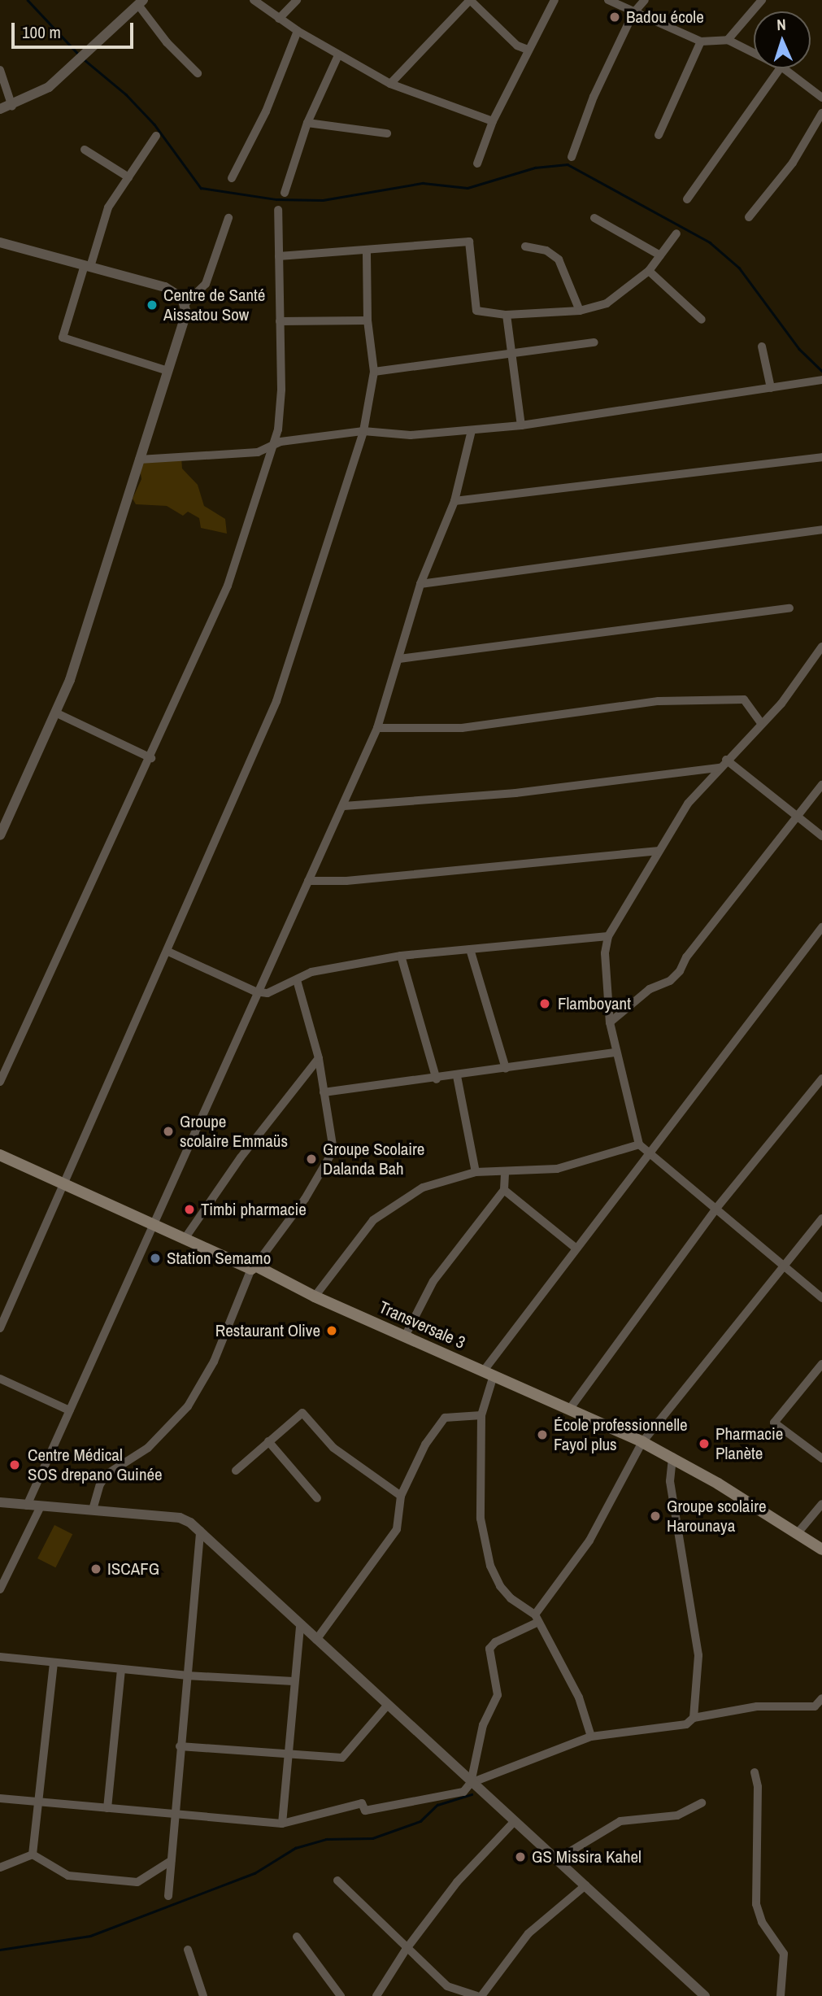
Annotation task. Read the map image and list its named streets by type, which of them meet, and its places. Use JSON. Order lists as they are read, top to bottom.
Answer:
{
  "streets": {
    "main road": ["Transversale 3"]
  },
  "places": [
    "Badou école",
    "Centre de Santé Aissatou Sow",
    "Flamboyant",
    "Groupe scolaire Emmaüs",
    "Groupe Scolaire Dalanda Bah",
    "Timbi pharmacie",
    "Station Semamo",
    "Restaurant Olive",
    "École professionnelle Fayol plus",
    "Pharmacie Planète",
    "Centre Médical SOS drepano Guinée",
    "Groupe scolaire Harounaya",
    "ISCAFG",
    "GS Missira Kahel"
  ],
  "scale_bar": "100 m",
  "north": "top"
}
